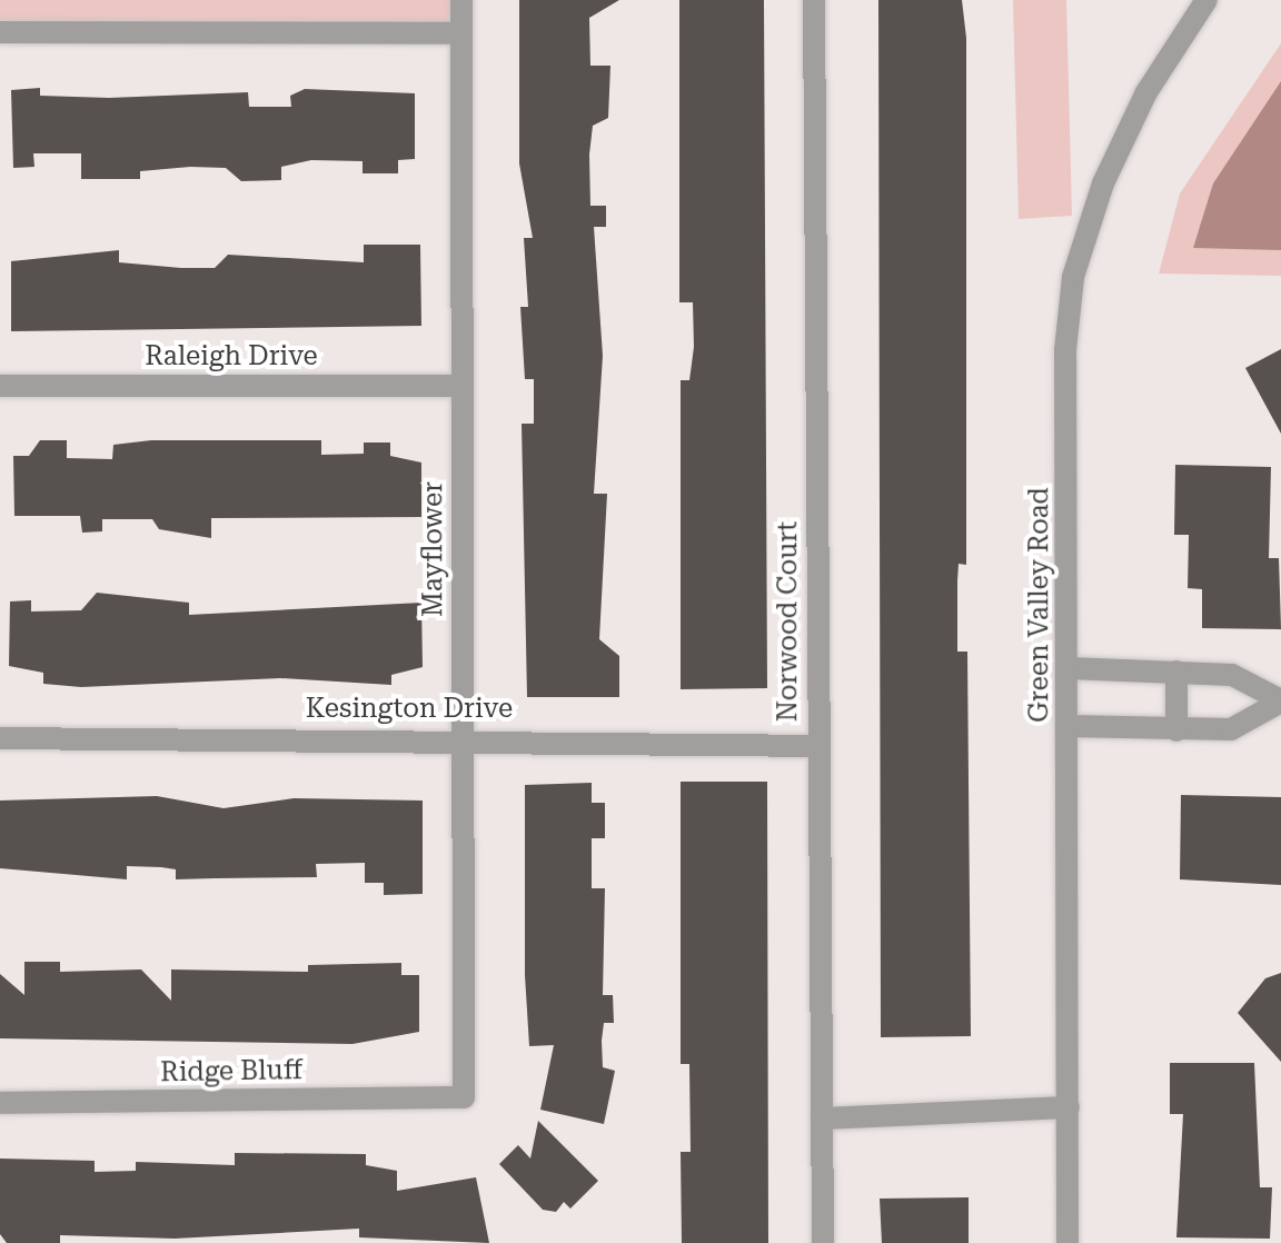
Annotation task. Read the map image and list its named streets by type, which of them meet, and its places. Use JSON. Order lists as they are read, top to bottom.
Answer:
{
  "streets": {
    "street": [
      "Raleigh Drive",
      "Mayflower",
      "Green Valley Road",
      "Norwood Court",
      "Kesington Drive",
      "Ridge Bluff"
    ]
  },
  "crossings": [
    ["Raleigh Drive", "Mayflower"],
    ["Mayflower", "Kesington Drive"],
    ["Mayflower", "Ridge Bluff"],
    ["Norwood Court", "Kesington Drive"]
  ]
}
